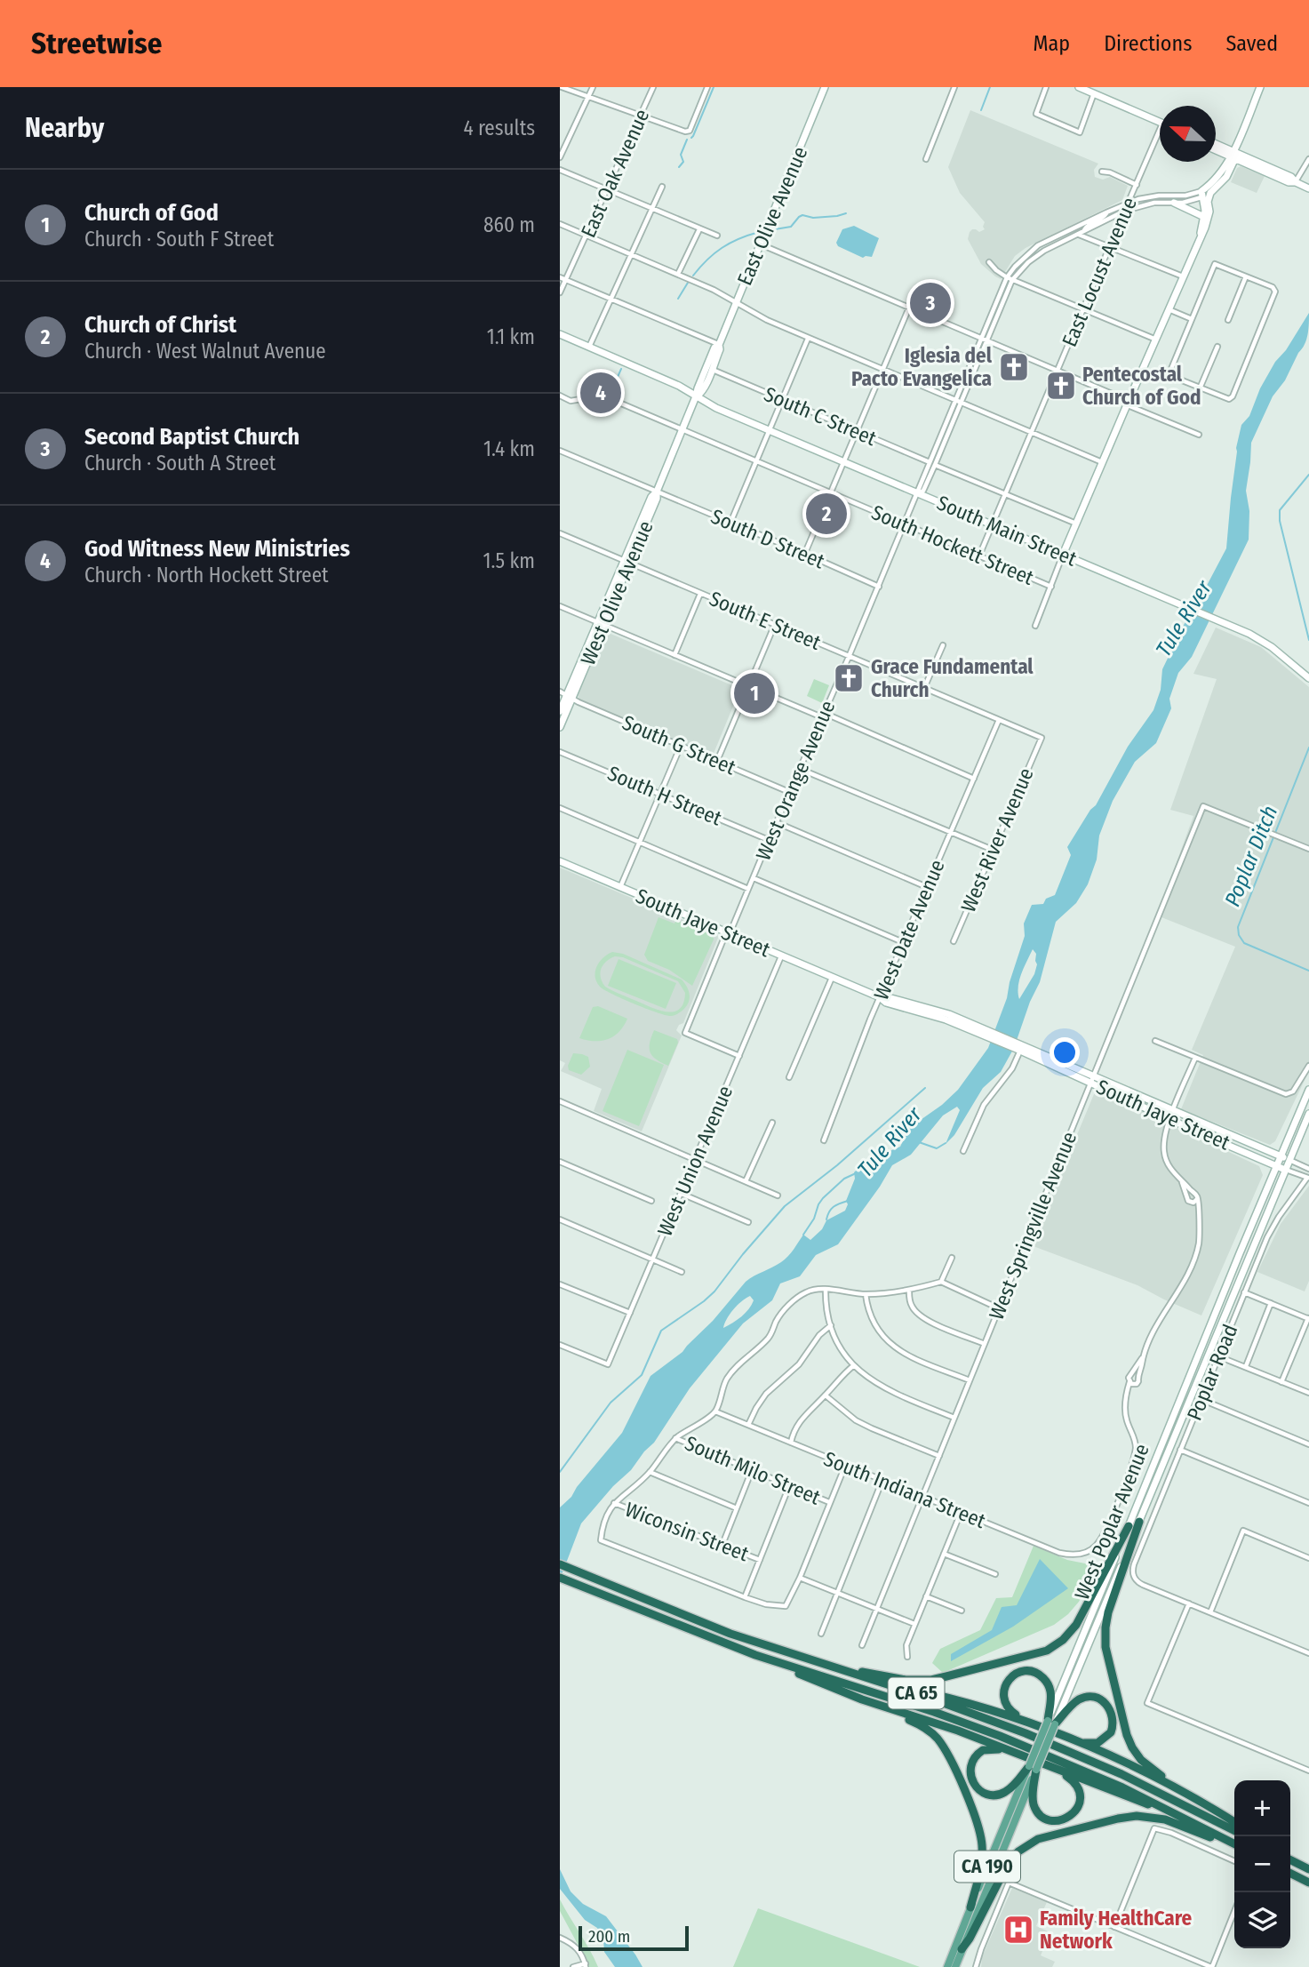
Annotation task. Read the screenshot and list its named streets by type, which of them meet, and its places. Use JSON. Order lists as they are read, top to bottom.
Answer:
{
  "streets": {
    "highway": ["CA 65"],
    "main road": [
      "East Olive Avenue",
      "South Main Street",
      "West Olive Avenue",
      "South Jaye Street",
      "West Poplar Avenue",
      "CA 190"
    ],
    "street": [
      "East Oak Avenue",
      "East Locust Avenue",
      "South C Street",
      "South D Street",
      "South Hockett Street",
      "South E Street",
      "South G Street",
      "West Orange Avenue",
      "South H Street",
      "West River Avenue",
      "West Date Avenue",
      "West Union Avenue",
      "West Springville Avenue",
      "Poplar Road",
      "South Milo Street",
      "South Indiana Street",
      "Wiconsin Street"
    ]
  },
  "crossings": [
    ["East Olive Avenue", "South C Street"],
    ["East Olive Avenue", "South Main Street"],
    ["East Olive Avenue", "West Olive Avenue"],
    ["East Locust Avenue", "South Main Street"],
    ["East Locust Avenue", "South Hockett Street"],
    ["South Main Street", "West Olive Avenue"],
    ["South Main Street", "West Orange Avenue"],
    ["South D Street", "West Olive Avenue"],
    ["South D Street", "West Orange Avenue"],
    ["South Hockett Street", "West Olive Avenue"],
    ["South Hockett Street", "West Orange Avenue"],
    ["West Olive Avenue", "South E Street"],
    ["West Olive Avenue", "South G Street"],
    ["South E Street", "West Orange Avenue"],
    ["South E Street", "West River Avenue"],
    ["South E Street", "West Date Avenue"],
    ["South G Street", "West Orange Avenue"],
    ["West Orange Avenue", "South H Street"],
    ["West Orange Avenue", "South Jaye Street"],
    ["West Orange Avenue", "West Union Avenue"],
    ["South Jaye Street", "West Date Avenue"],
    ["South Jaye Street", "West Union Avenue"],
    ["South Jaye Street", "West Springville Avenue"],
    ["South Jaye Street", "Poplar Road"],
    ["South Jaye Street", "West Poplar Avenue"],
    ["West Springville Avenue", "South Indiana Street"]
  ],
  "water": ["Tule River", "Poplar Ditch"],
  "places": {
    "church": ["Iglesia del Pacto Evangelica", "Pentecostal Church of God", "Grace Fundamental Church"],
    "hospital": ["Family HealthCare Network"]
  },
  "scale_bar": "200 m",
  "north": "left",
  "page": {
    "header": "Streetwise",
    "nav": ["Map", "Directions", "Saved"],
    "heading": ["Nearby", "4 results"],
    "list": [
      {
        "mark": "1",
        "name": "Church of God",
        "note": "Church · South F Street",
        "value": "860 m"
      },
      {
        "mark": "2",
        "name": "Church of Christ",
        "note": "Church · West Walnut Avenue",
        "value": "1.1 km"
      },
      {
        "mark": "3",
        "name": "Second Baptist Church",
        "note": "Church · South A Street",
        "value": "1.4 km"
      },
      {
        "mark": "4",
        "name": "God Witness New Ministries",
        "note": "Church · North Hockett Street",
        "value": "1.5 km"
      }
    ],
    "pins": [
      "3",
      "4",
      "2",
      "1"
    ],
    "map_buttons": ["+", "−"],
    "scale": "200 m"
  }
}
